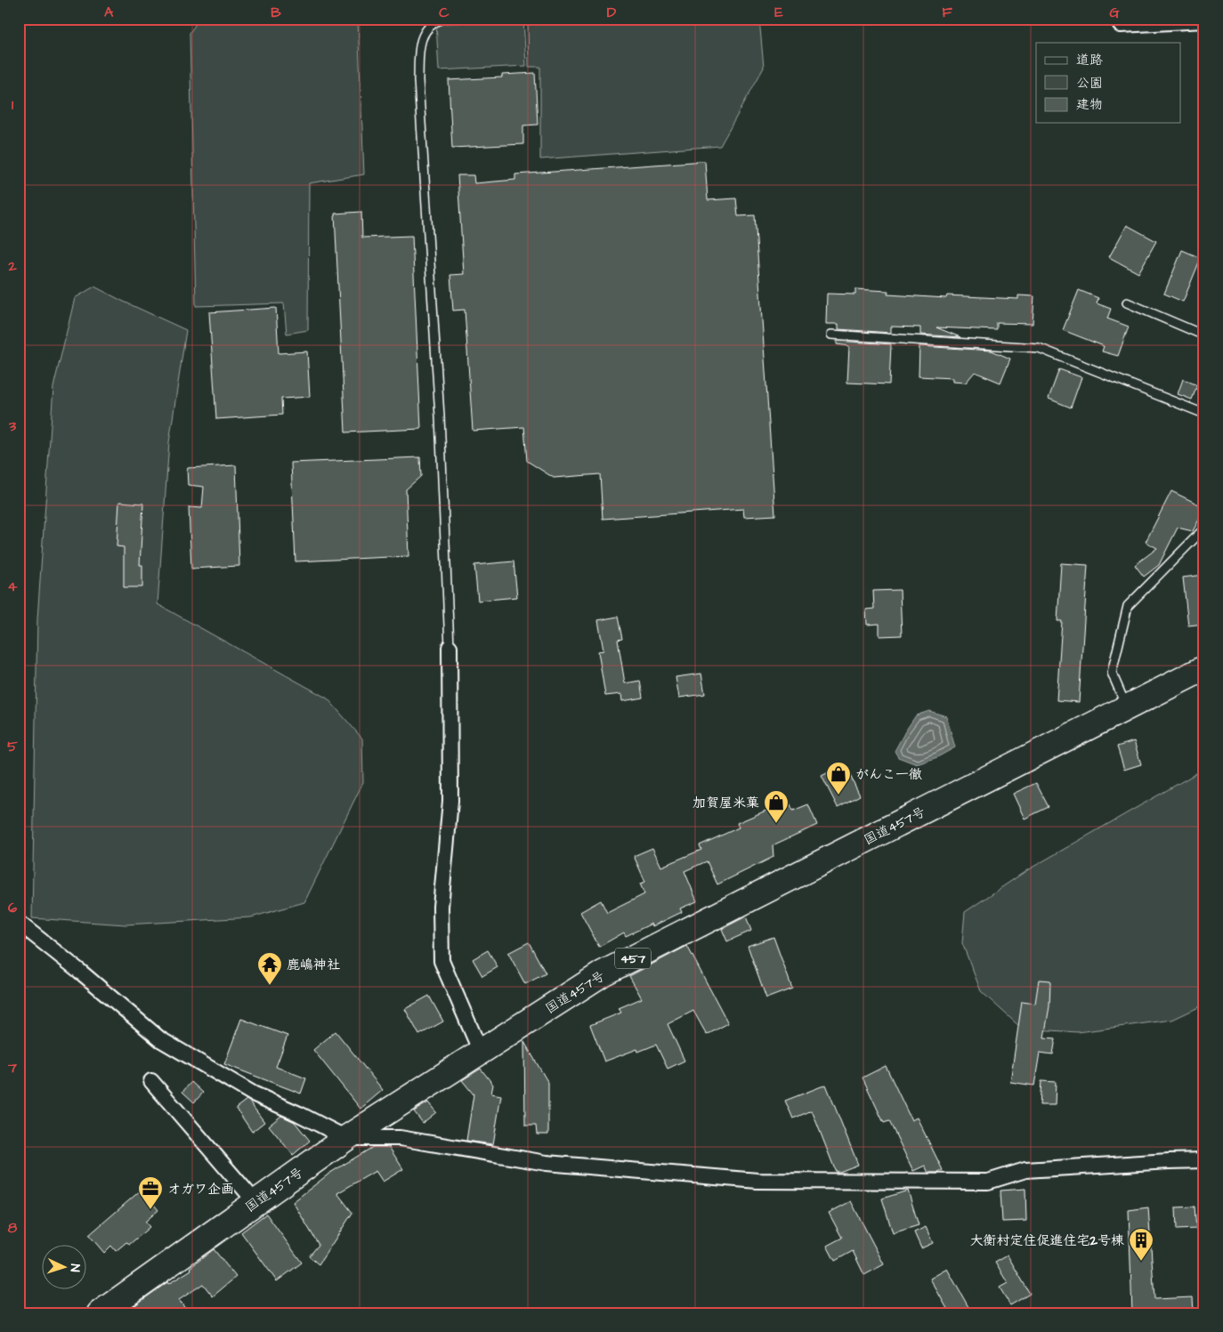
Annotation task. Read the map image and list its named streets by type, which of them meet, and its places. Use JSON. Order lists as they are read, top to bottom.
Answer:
{
  "streets": {
    "highway": ["国道457号", "457"]
  },
  "places": {
    "shop": ["がんこ一徹", "加賀屋米菓"],
    "temple": ["鹿嶋神社"],
    "office": ["オガワ企画"],
    "building": ["大衡村定住促進住宅2号棟"]
  },
  "legend": ["道路", "公園", "建物"],
  "north": "right",
  "grid": {
    "columns": [
      "A",
      "B",
      "C",
      "D",
      "E",
      "F",
      "G"
    ],
    "rows": [
      "1",
      "2",
      "3",
      "4",
      "5",
      "6",
      "7",
      "8"
    ]
  }
}
